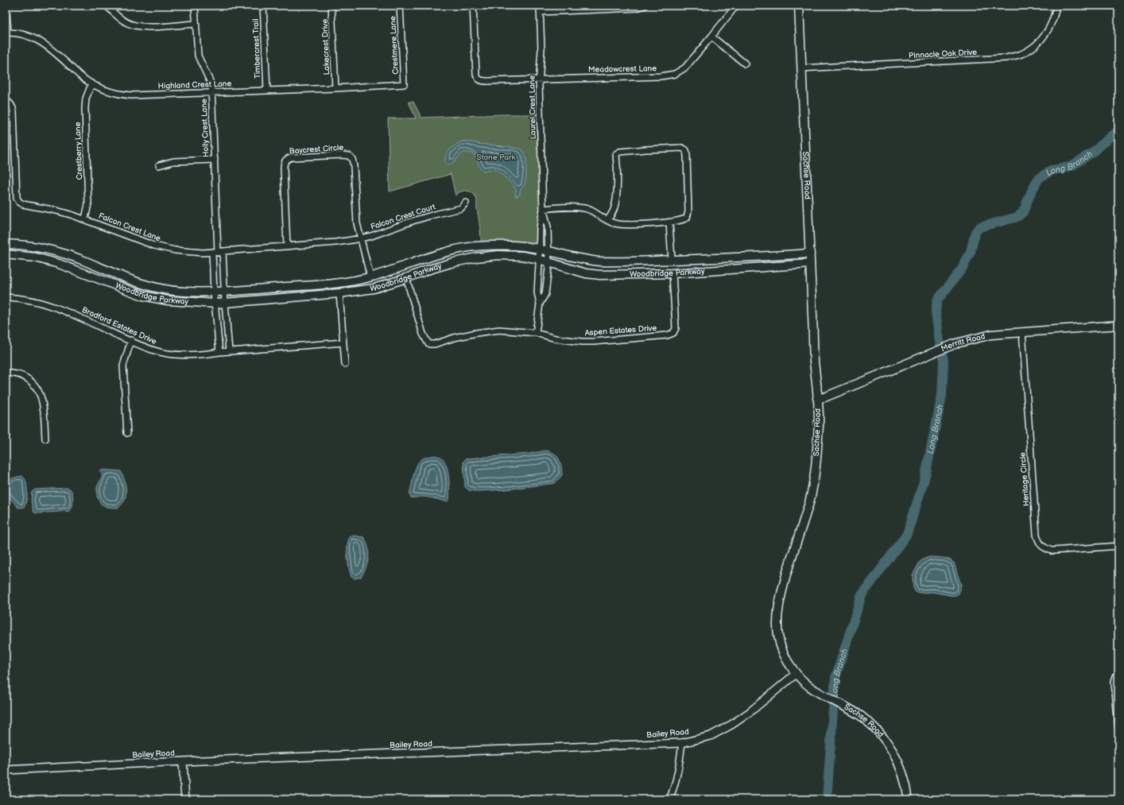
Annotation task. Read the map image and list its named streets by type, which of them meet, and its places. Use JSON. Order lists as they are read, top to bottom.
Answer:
{
  "streets": {
    "main road": ["Sachse Road", "Woodbridge Parkway", "Merritt Road"],
    "street": [
      "Crestmere Lane",
      "Lakecrest Drive",
      "Timbercrest Trail",
      "Pinnacle Oak Drive",
      "Meadowcrest Lane",
      "Highland Crest Lane",
      "Laurel Crest Lane",
      "Holly Crest Lane",
      "Baycrest Circle",
      "Crestberry Lane",
      "Falcon Crest Court",
      "Falcon Crest Lane",
      "Bradford Estates Drive",
      "Aspen Estates Drive",
      "Heritage Circle",
      "Bailey Road"
    ]
  },
  "crossings": [
    ["Crestmere Lane", "Highland Crest Lane"],
    ["Lakecrest Drive", "Highland Crest Lane"],
    ["Timbercrest Trail", "Highland Crest Lane"],
    ["Pinnacle Oak Drive", "Sachse Road"],
    ["Meadowcrest Lane", "Laurel Crest Lane"],
    ["Highland Crest Lane", "Holly Crest Lane"],
    ["Highland Crest Lane", "Crestberry Lane"],
    ["Laurel Crest Lane", "Woodbridge Parkway"],
    ["Holly Crest Lane", "Falcon Crest Lane"],
    ["Holly Crest Lane", "Woodbridge Parkway"],
    ["Holly Crest Lane", "Bradford Estates Drive"],
    ["Baycrest Circle", "Falcon Crest Court"],
    ["Baycrest Circle", "Falcon Crest Lane"],
    ["Baycrest Circle", "Woodbridge Parkway"],
    ["Crestberry Lane", "Falcon Crest Lane"],
    ["Sachse Road", "Woodbridge Parkway"],
    ["Sachse Road", "Merritt Road"],
    ["Sachse Road", "Bailey Road"],
    ["Falcon Crest Court", "Falcon Crest Lane"],
    ["Woodbridge Parkway", "Aspen Estates Drive"],
    ["Merritt Road", "Heritage Circle"]
  ],
  "water": ["Long Branch"],
  "parks": ["Stone Park"]
}
